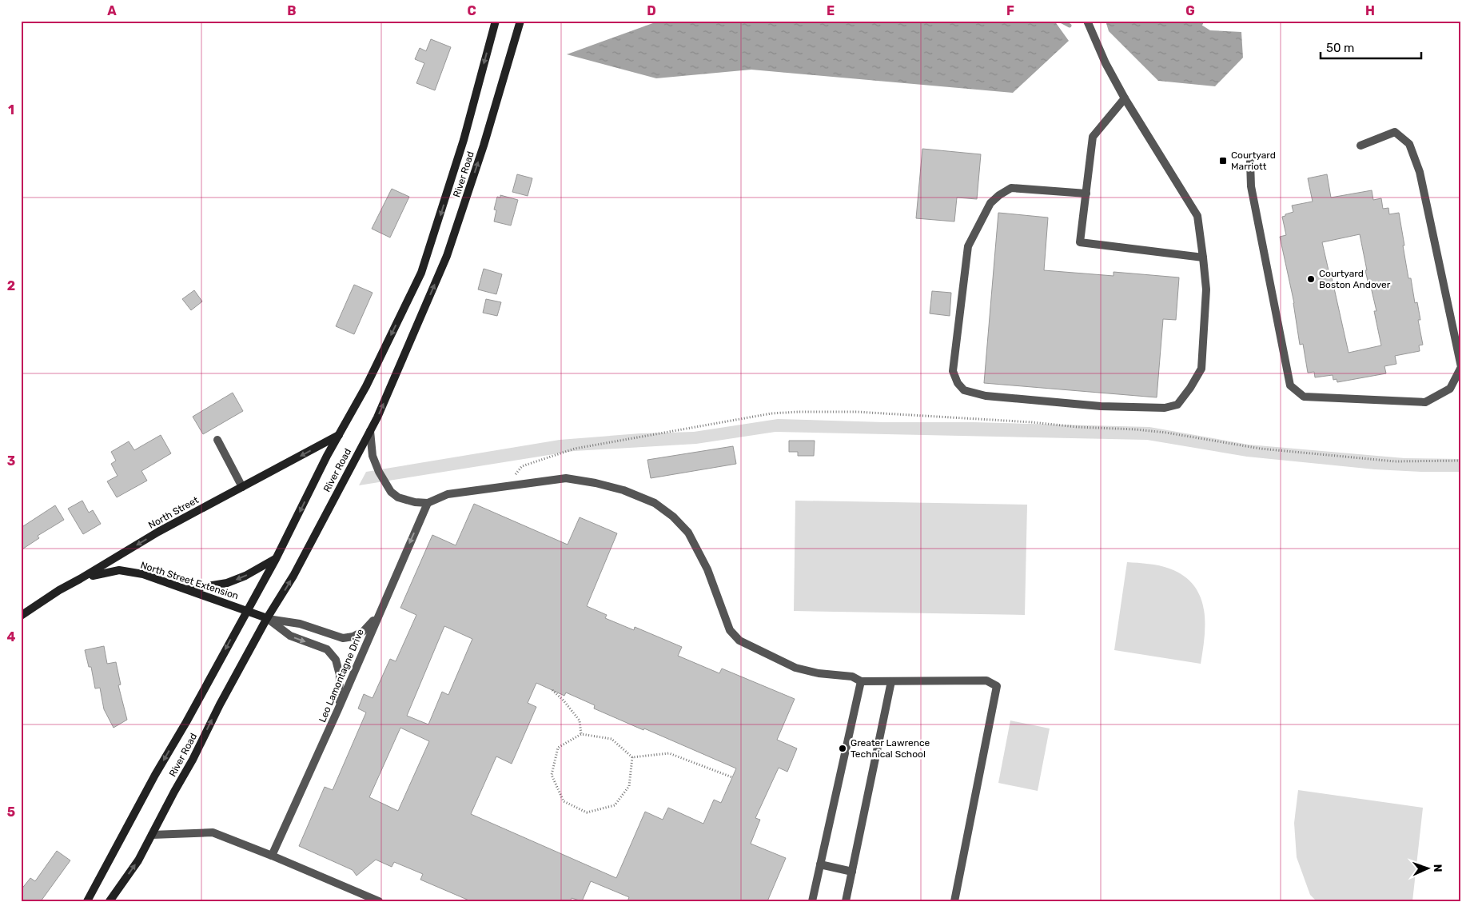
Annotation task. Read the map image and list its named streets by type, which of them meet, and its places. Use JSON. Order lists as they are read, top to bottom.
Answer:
{
  "streets": {
    "main road": ["River Road", "North Street", "North Street Extension"],
    "street": ["Leo Lamontagne Drive"]
  },
  "crossings": [
    ["River Road", "North Street"],
    ["River Road", "North Street Extension"],
    ["North Street", "North Street Extension"]
  ],
  "one_way": ["North Street"],
  "places": {
    "transit": ["Courtyard Marriott"],
    "other": ["Courtyard Boston Andover", "Greater Lawrence Technical School"]
  },
  "scale_bar": "50 m",
  "north": "right",
  "grid": {
    "columns": [
      "A",
      "B",
      "C",
      "D",
      "E",
      "F",
      "G",
      "H"
    ],
    "rows": [
      "1",
      "2",
      "3",
      "4",
      "5"
    ]
  }
}
